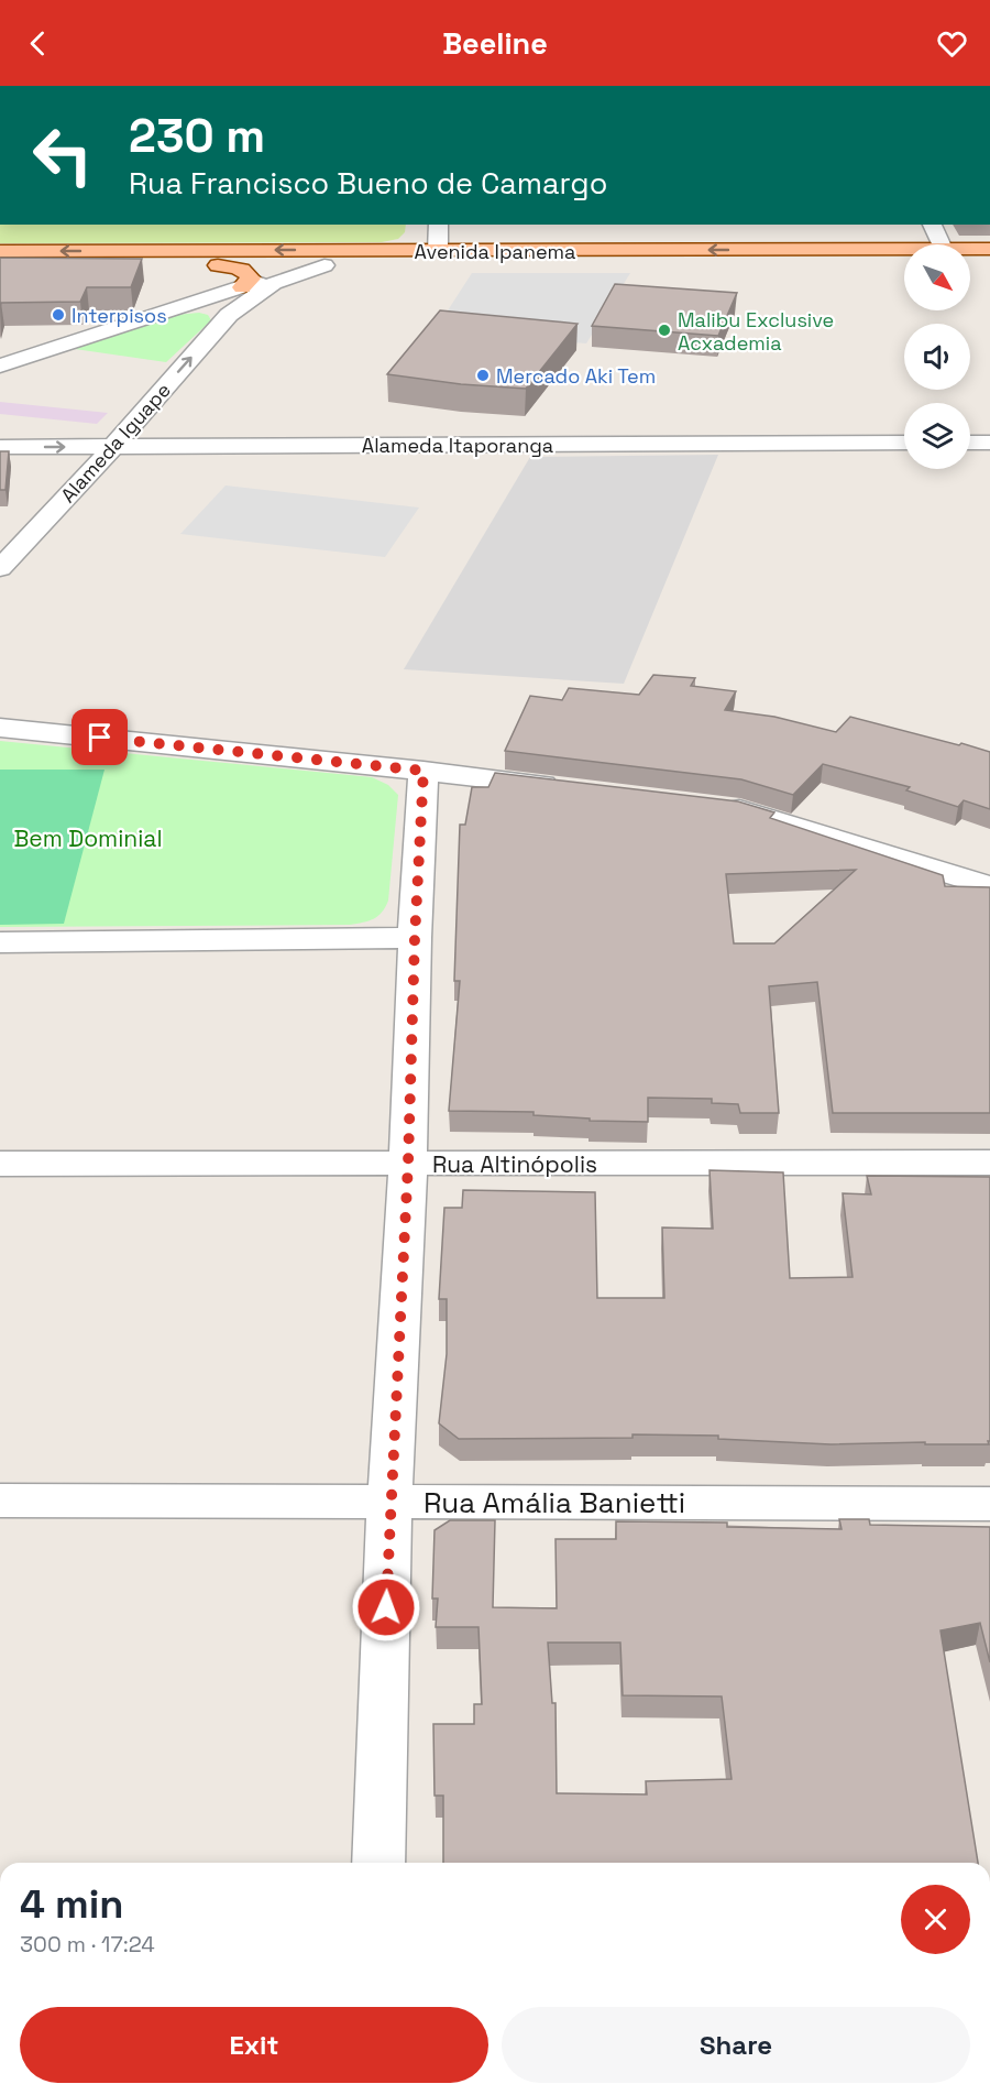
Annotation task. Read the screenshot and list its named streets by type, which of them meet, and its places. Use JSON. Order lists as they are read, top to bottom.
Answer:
{
  "streets": {
    "main road": ["Avenida Ipanema"],
    "street": [
      "Alameda Iguape",
      "Alameda Itaporanga",
      "Rua Altinópolis",
      "Rua Amália Banietti"
    ]
  },
  "crossings": [
    ["Avenida Ipanema", "Alameda Iguape"],
    ["Alameda Iguape", "Alameda Itaporanga"]
  ],
  "one_way": ["Alameda Iguape"],
  "parks": ["Bem Dominial"],
  "places": ["Interpisos", "Malibu Exclusive Acxademia", "Mercado Aki Tem"],
  "north": "bottom right",
  "page": {
    "header": "Beeline",
    "turn": ["230 m", "Rua Francisco Bueno de Camargo"],
    "heading": ["4 min", "300 m · 17:24"],
    "buttons": ["Exit", "Share"]
  }
}
